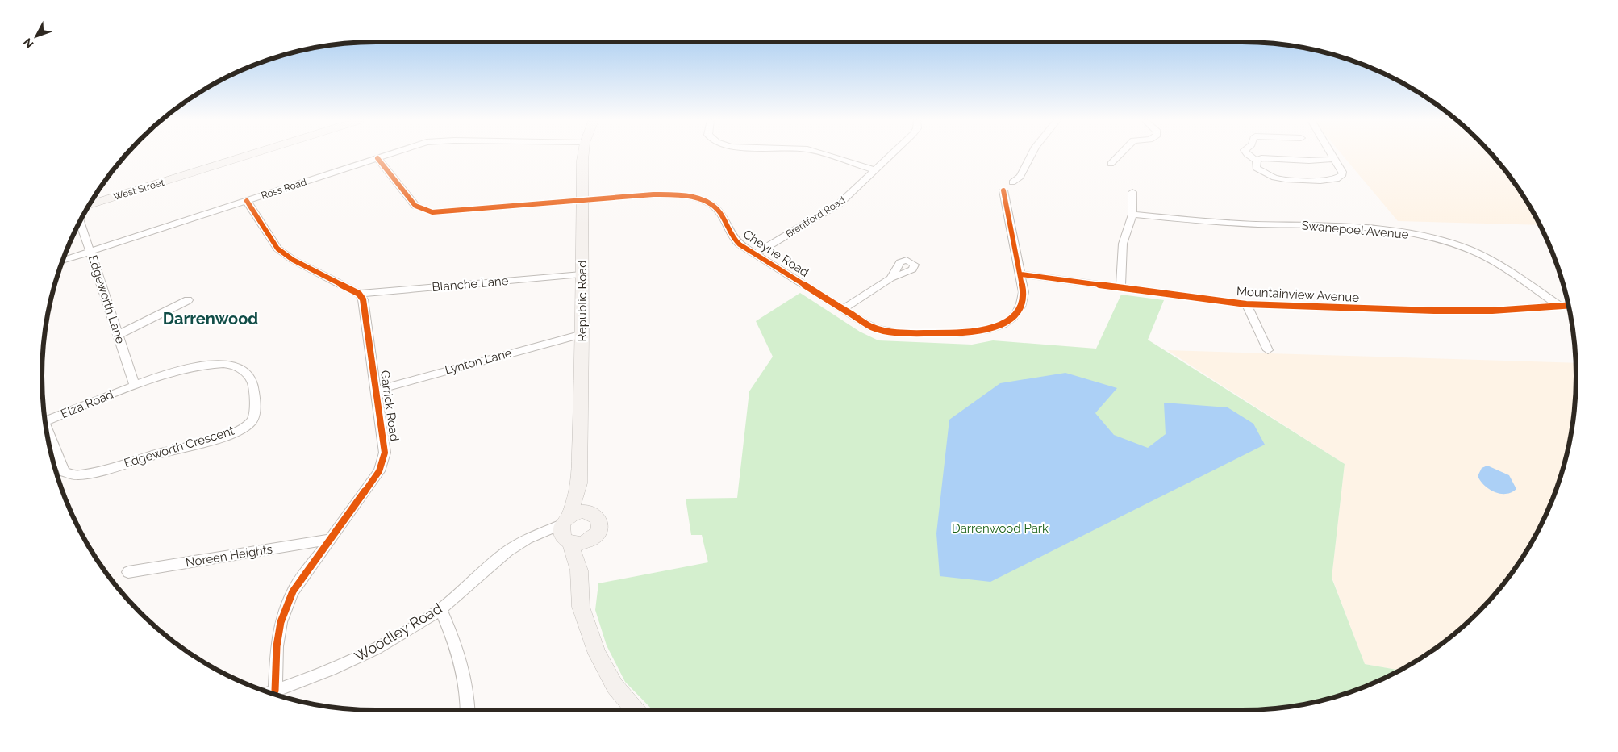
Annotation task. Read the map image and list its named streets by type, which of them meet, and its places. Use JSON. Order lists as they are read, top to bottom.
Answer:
{
  "streets": {
    "main road": ["West Street", "Republic Road"],
    "street": [
      "Ross Road",
      "Brentford Road",
      "Swanepoel Avenue",
      "Cheyne Road",
      "Blanche Lane",
      "Mountainview Avenue",
      "Edgeworth Lane",
      "Lynton Lane",
      "Elza Road",
      "Garrick Road",
      "Edgeworth Crescent",
      "Noreen Heights",
      "Woodley Road"
    ]
  },
  "crossings": [
    ["Ross Road", "Cheyne Road"],
    ["Ross Road", "Edgeworth Lane"],
    ["Brentford Road", "Cheyne Road"],
    ["Swanepoel Avenue", "Mountainview Avenue"],
    ["Cheyne Road", "Mountainview Avenue"],
    ["Cheyne Road", "Republic Road"],
    ["Blanche Lane", "Republic Road"],
    ["Blanche Lane", "Garrick Road"],
    ["Edgeworth Lane", "Elza Road"],
    ["Edgeworth Lane", "Edgeworth Crescent"],
    ["Republic Road", "Lynton Lane"],
    ["Republic Road", "Woodley Road"],
    ["Lynton Lane", "Garrick Road"],
    ["Elza Road", "Edgeworth Crescent"],
    ["Garrick Road", "Noreen Heights"],
    ["Garrick Road", "Woodley Road"]
  ],
  "districts": ["Darrenwood"],
  "parks": ["Darrenwood Park"],
  "north": "bottom left"
}
